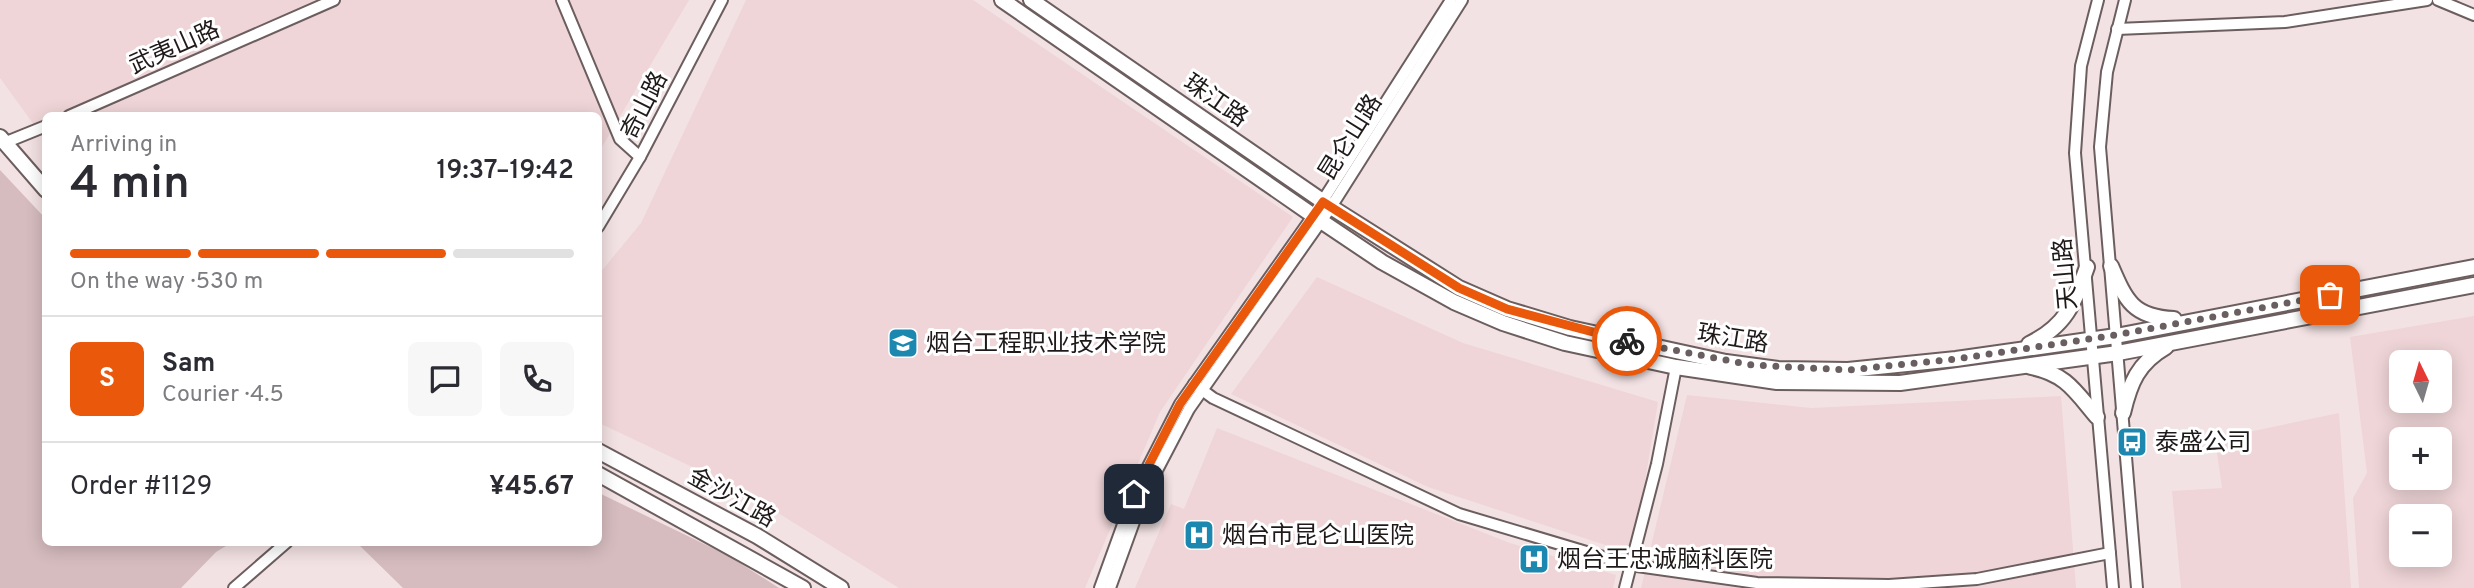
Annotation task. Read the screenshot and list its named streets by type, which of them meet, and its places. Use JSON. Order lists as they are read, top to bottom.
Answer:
{
  "streets": {
    "main road": ["珠江路", "金沙江路"],
    "street": [
      "武夷山路",
      "奇山路",
      "昆仑山路",
      "天山路"
    ]
  },
  "crossings": [
    ["珠江路", "昆仑山路"],
    ["珠江路", "天山路"]
  ],
  "places": {
    "school or university": ["烟台工程职业技术学院"],
    "bus stop": ["泰盛公司"],
    "hospital": ["烟台市昆仑山医院", "烟台王忠诚脑科医院"]
  },
  "north": "top",
  "page": {
    "heading": ["4 min", "Arriving in", "19:37–19:42"],
    "panel": [
      "Sam",
      "Courier · 4.5",
      "Order #1129",
      "¥45.67"
    ],
    "bar": "On the way · 530 m",
    "round": "S",
    "map_buttons": ["+", "−"]
  }
}
